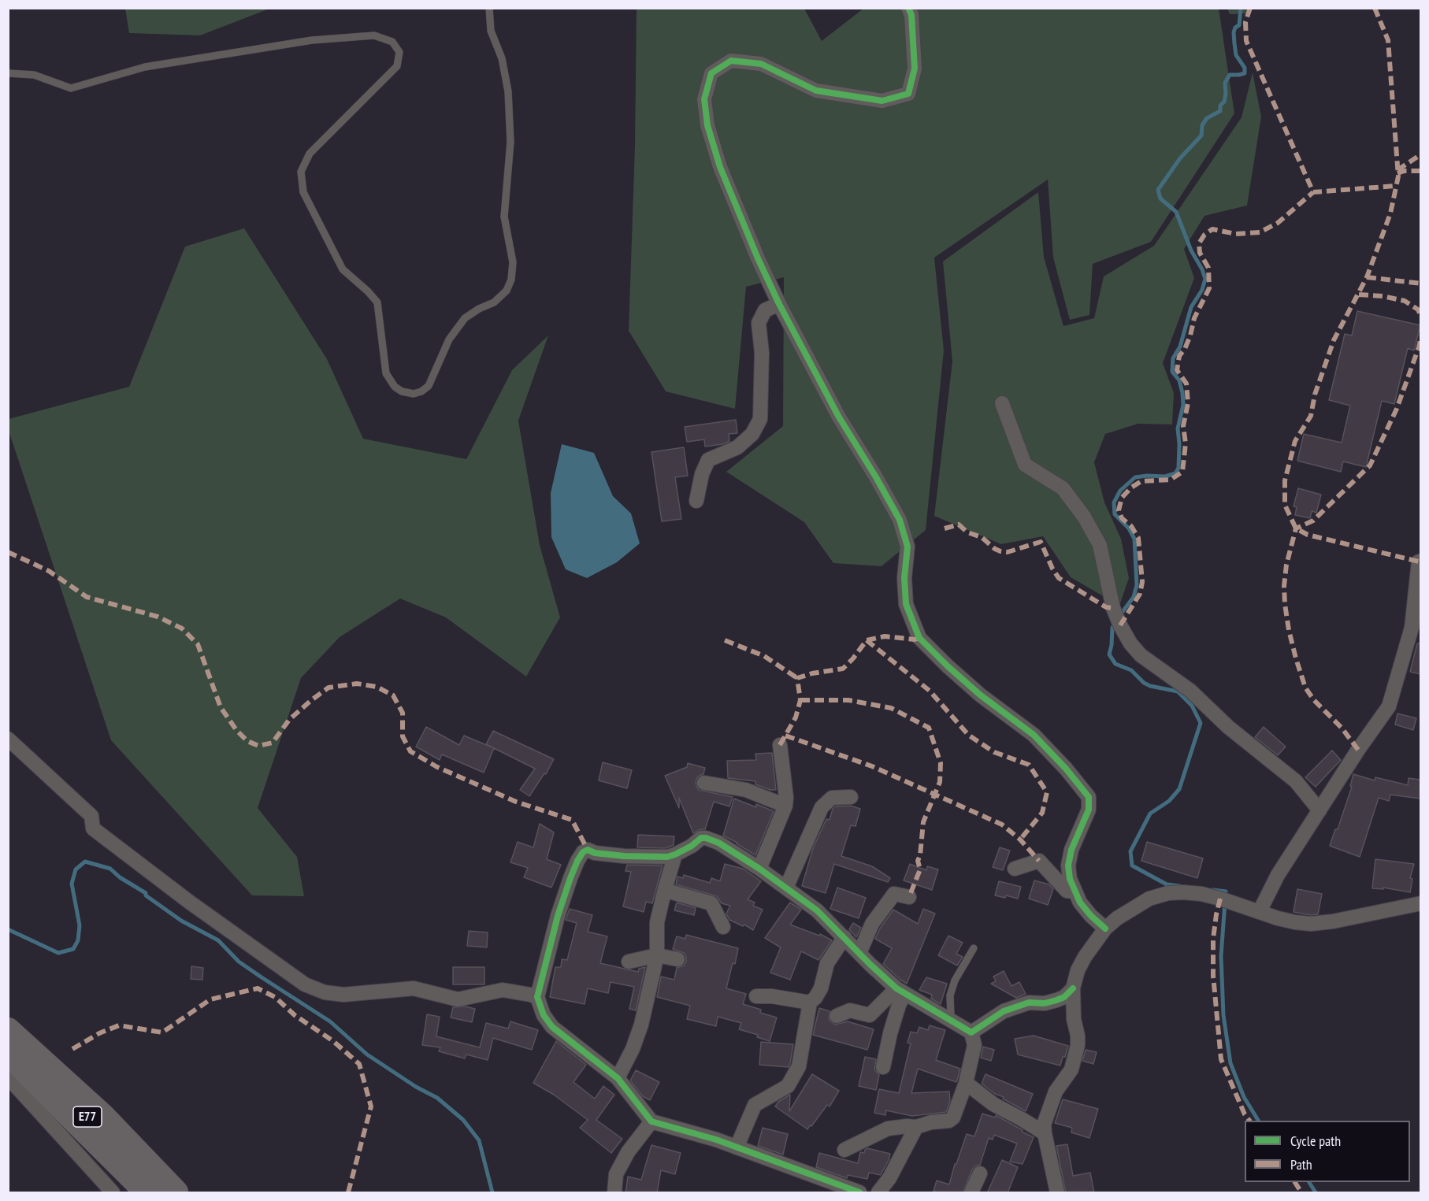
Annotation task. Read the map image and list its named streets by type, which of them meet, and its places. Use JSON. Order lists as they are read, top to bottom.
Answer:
{
  "streets": {
    "highway": ["E77"]
  },
  "legend": ["Cycle path", "Path"]
}
